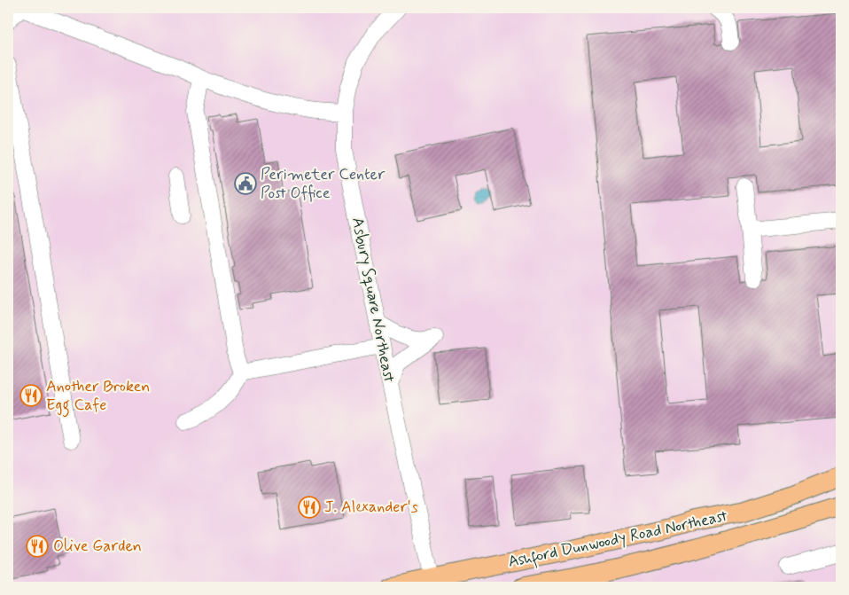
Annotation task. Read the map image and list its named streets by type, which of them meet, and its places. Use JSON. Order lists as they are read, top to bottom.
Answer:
{
  "streets": {
    "main road": ["Ashford Dunwoody Road Northeast"],
    "street": ["Asbury Square Northeast"]
  },
  "crossings": [
    ["Asbury Square Northeast", "Ashford Dunwoody Road Northeast"]
  ],
  "places": {
    "public building": ["Perimeter Center Post Office"],
    "restaurant": ["Another Broken Egg Cafe", "J. Alexander's", "Olive Garden"]
  }
}
